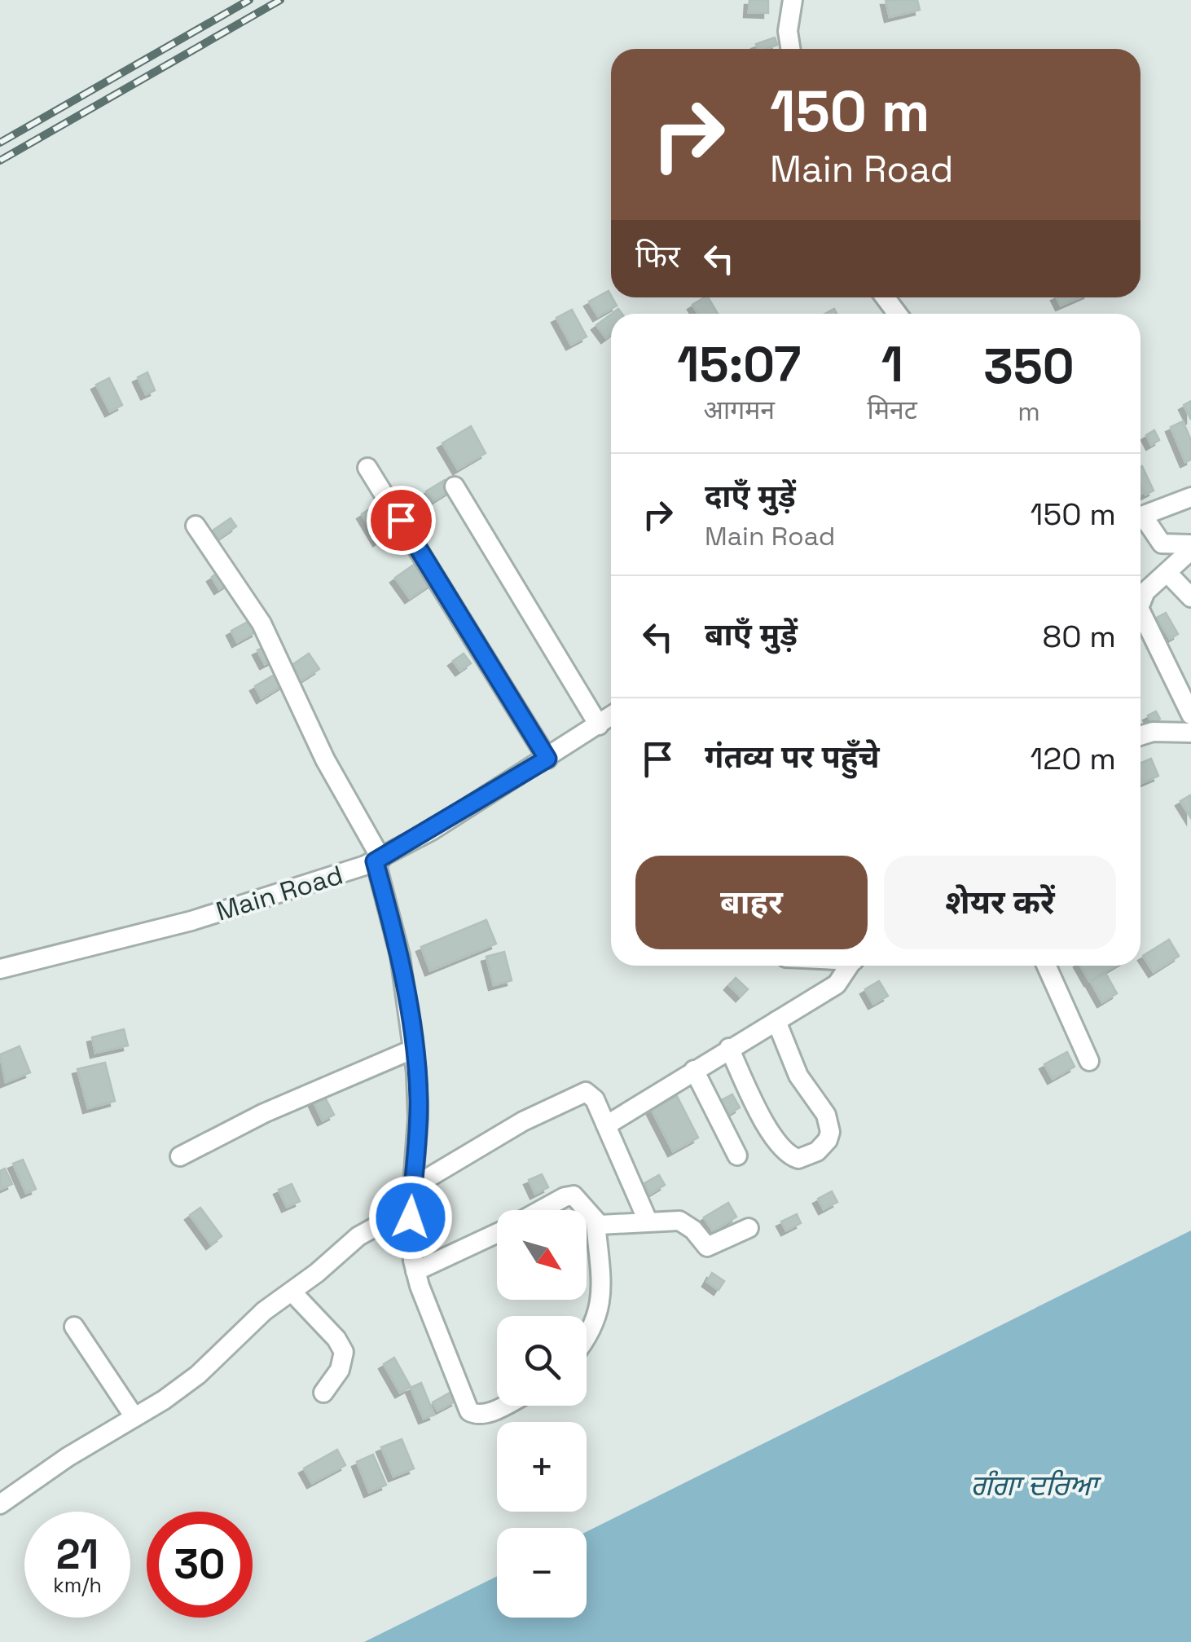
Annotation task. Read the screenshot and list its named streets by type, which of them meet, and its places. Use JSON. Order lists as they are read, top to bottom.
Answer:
{
  "streets": {
    "street": ["Main Road"]
  },
  "water": ["ਗੰਗਾ ਦਰਿਆ"],
  "north": "bottom right",
  "page": {
    "turn": ["150 m", "Main Road"],
    "then": "फिर",
    "eta": [
      "15:07",
      "आगमन",
      "1",
      "मिनट",
      "350",
      "m"
    ],
    "list": [
      {
        "name": "दाएँ मुड़ें",
        "note": "Main Road",
        "value": "150 m"
      },
      {
        "name": "बाएँ मुड़ें",
        "value": "80 m"
      },
      {
        "name": "गंतव्य पर पहुँचे",
        "value": "120 m"
      }
    ],
    "buttons": ["बाहर", "शेयर करें"],
    "map_buttons": ["+", "−"],
    "speed": "21 km/h",
    "limit": "30"
  }
}
